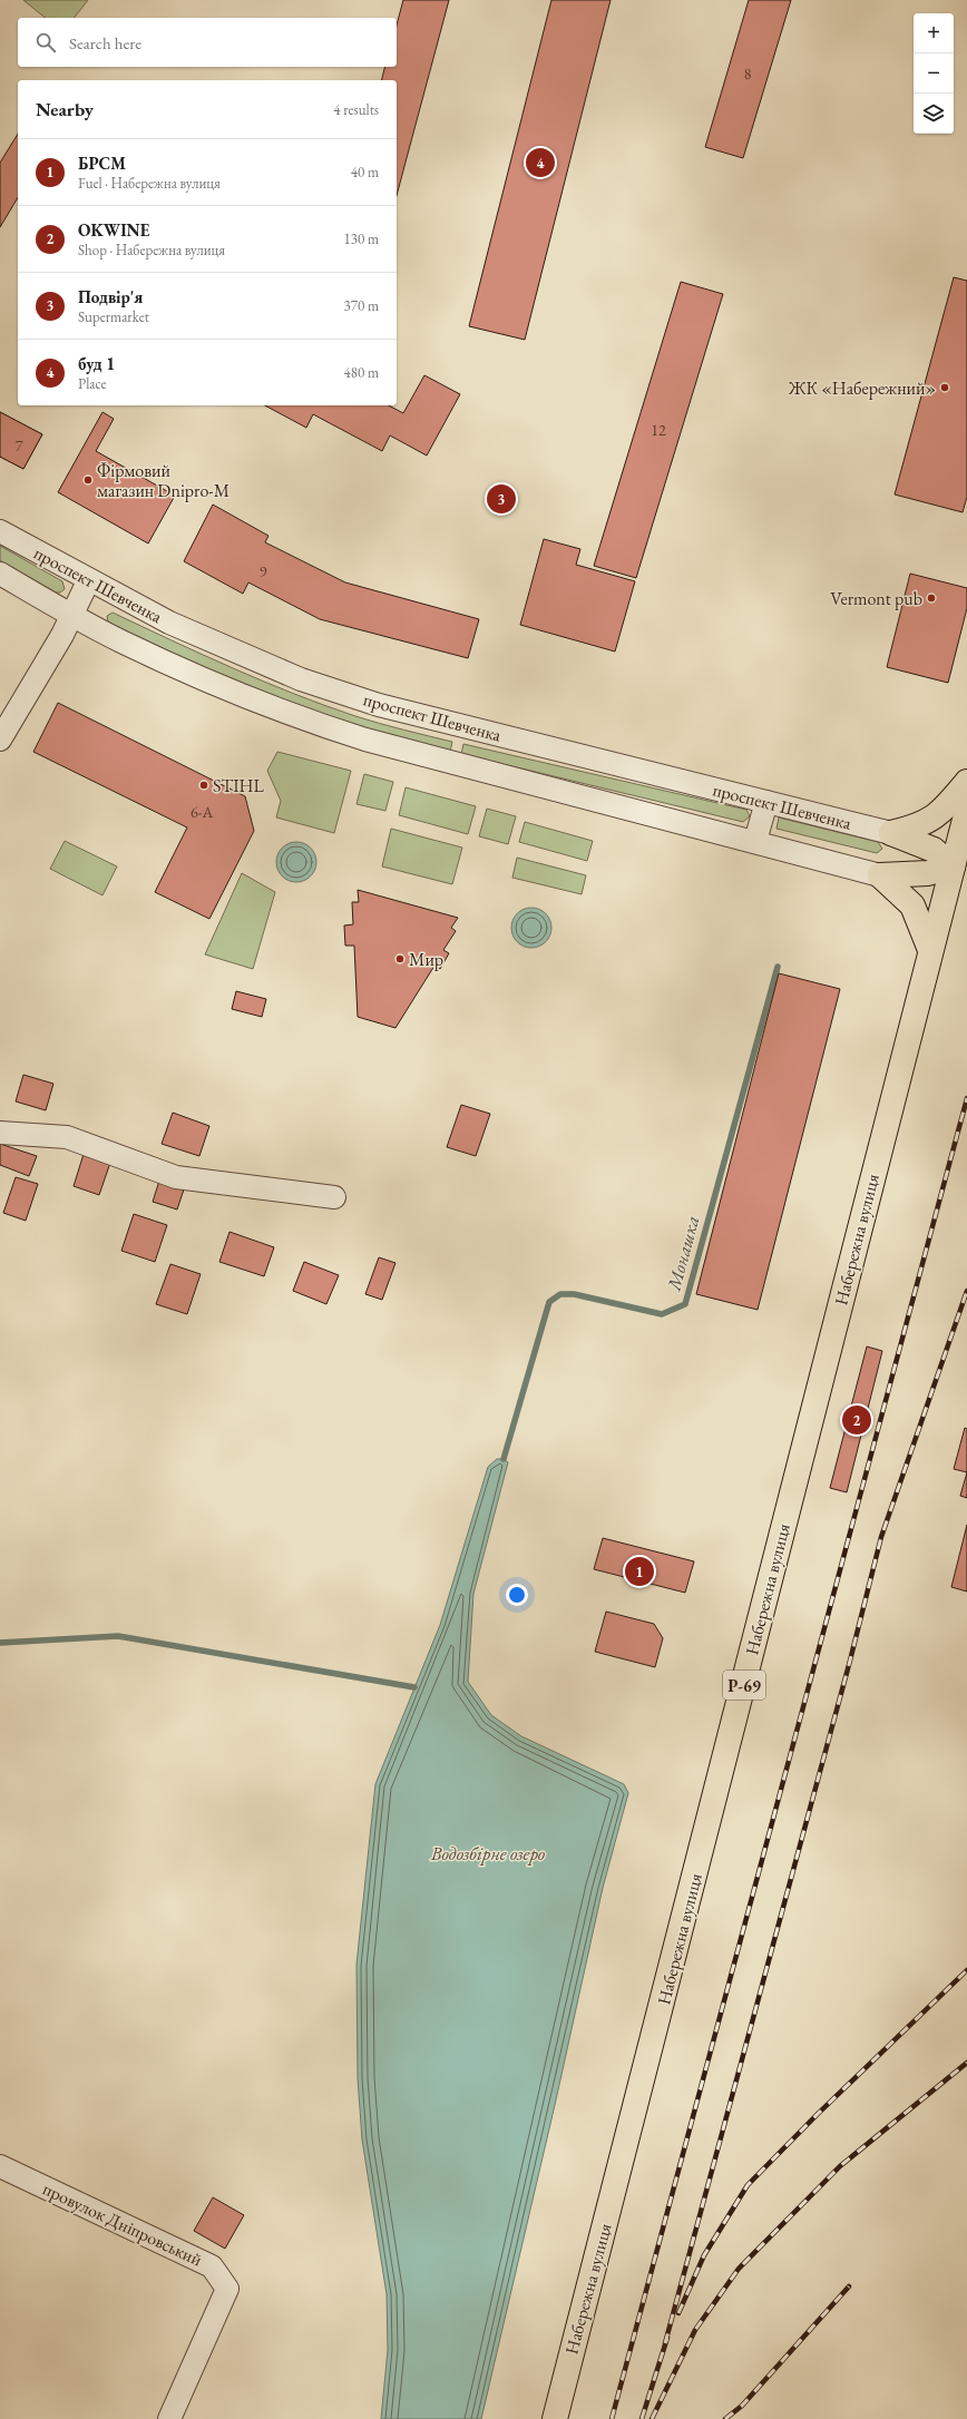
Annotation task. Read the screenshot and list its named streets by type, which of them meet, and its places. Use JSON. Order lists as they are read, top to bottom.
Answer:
{
  "streets": {
    "main road": ["Набережна вулиця", "Р-69"],
    "street": ["проспект Шевченка", "провулок Дніпровський"]
  },
  "water": ["Монашка", "Водозбірне озеро"],
  "places": [
    "ЖК «Набережний»",
    "Фірмовий магазин Dnipro-M",
    "Vermont pub",
    "STIHL",
    "Мир"
  ],
  "house_numbers": [
    "8",
    "12",
    "7",
    "9",
    "6-А"
  ],
  "page": {
    "map_buttons": ["+", "−"],
    "search": "Search here",
    "heading": ["Nearby", "4 results"],
    "list": [
      {
        "mark": "1",
        "name": "БРСМ",
        "note": "Fuel · Набережна вулиця",
        "value": "40 m"
      },
      {
        "mark": "2",
        "name": "OKWINE",
        "note": "Shop · Набережна вулиця",
        "value": "130 m"
      },
      {
        "mark": "3",
        "name": "Подвір'я",
        "note": "Supermarket",
        "value": "370 m"
      },
      {
        "mark": "4",
        "name": "буд 1",
        "note": "Place",
        "value": "480 m"
      }
    ],
    "pins": [
      "4",
      "3",
      "2",
      "1"
    ]
  }
}
